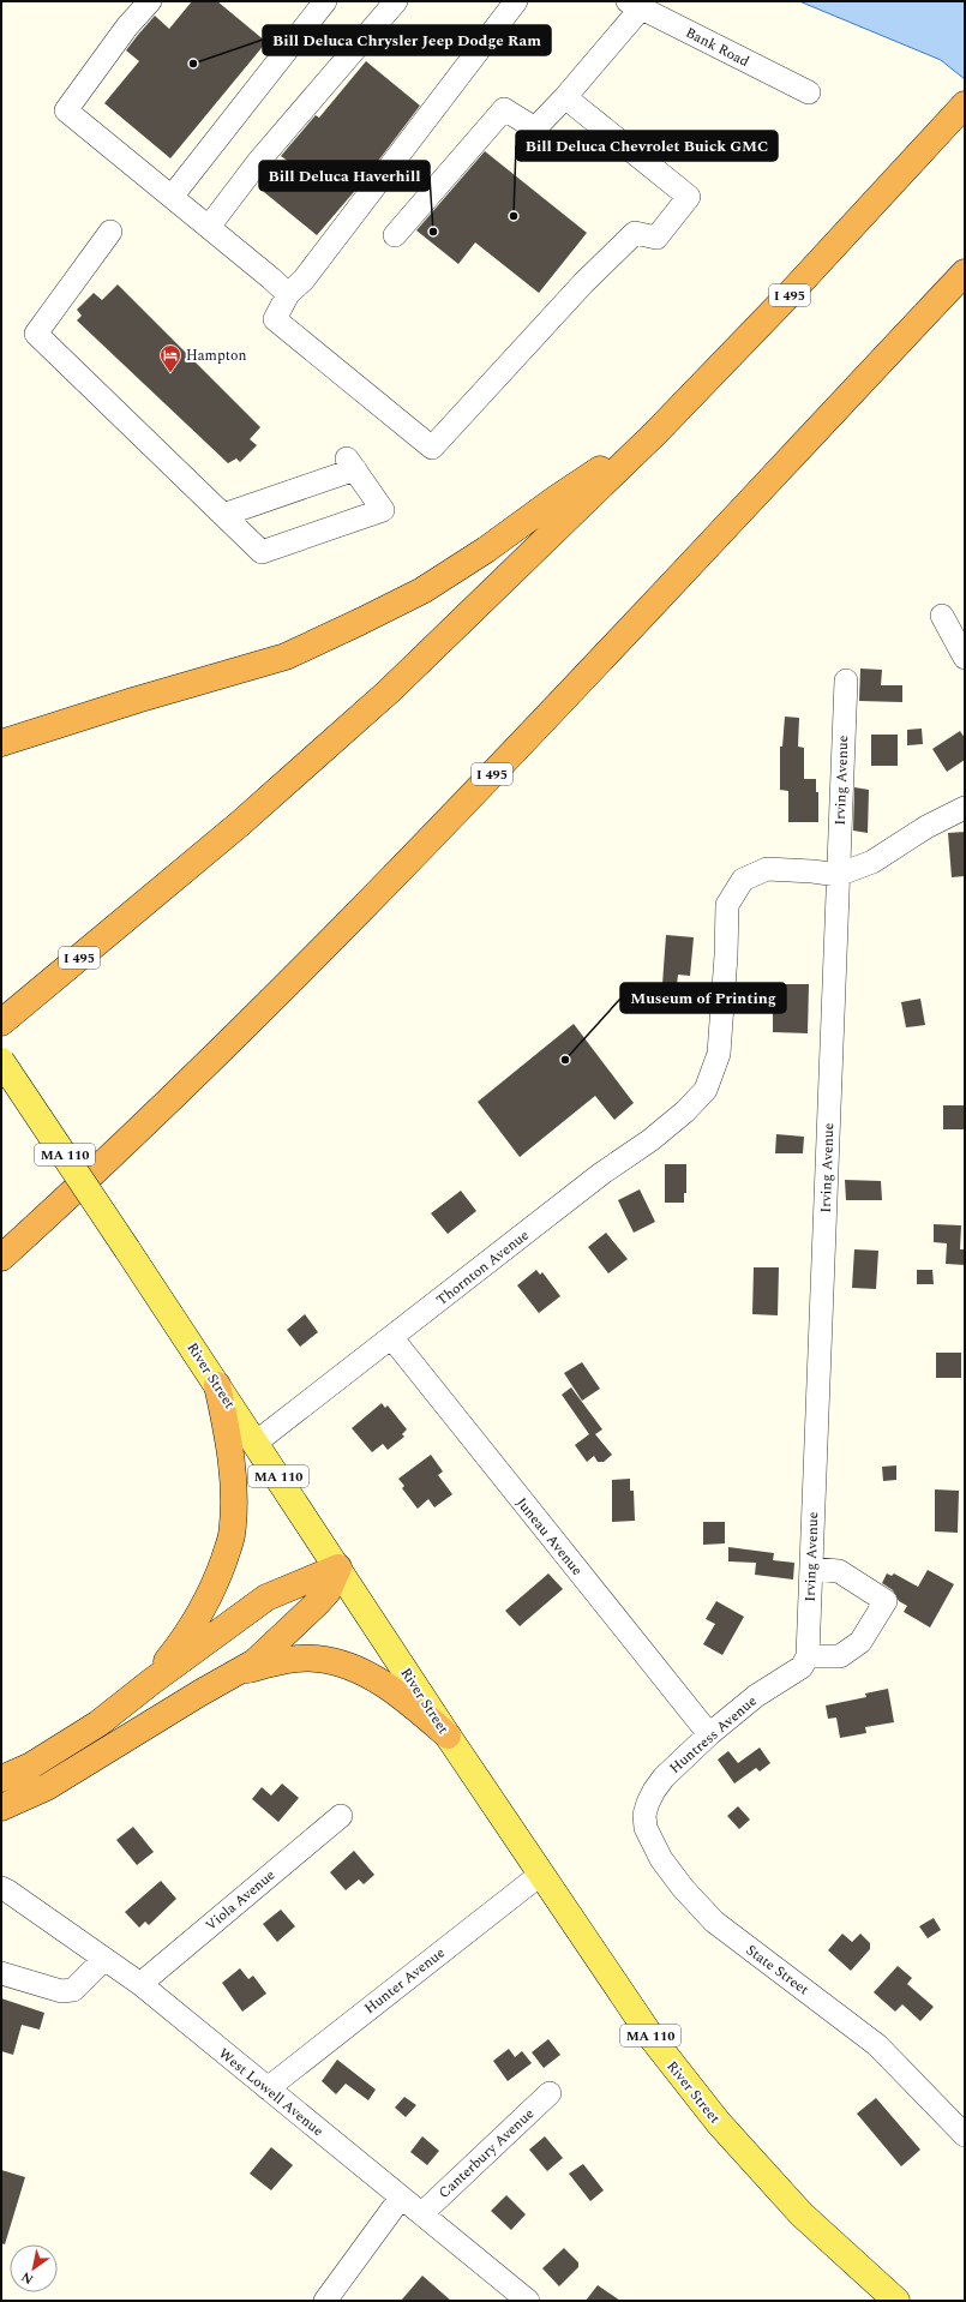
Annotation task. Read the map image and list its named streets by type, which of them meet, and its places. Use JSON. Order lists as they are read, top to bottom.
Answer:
{
  "streets": {
    "highway": ["I 495"],
    "main road": ["MA 110", "River Street"],
    "street": [
      "Bank Road",
      "Irving Avenue",
      "Thornton Avenue",
      "Juneau Avenue",
      "Huntress Avenue",
      "Viola Avenue",
      "State Street",
      "Hunter Avenue",
      "West Lowell Avenue",
      "Canterbury Avenue"
    ]
  },
  "crossings": [
    ["Irving Avenue", "Thornton Avenue"],
    ["Irving Avenue", "Huntress Avenue"],
    ["Thornton Avenue", "River Street"],
    ["Thornton Avenue", "Juneau Avenue"],
    ["River Street", "Hunter Avenue"],
    ["Juneau Avenue", "Huntress Avenue"],
    ["Huntress Avenue", "State Street"],
    ["Viola Avenue", "West Lowell Avenue"],
    ["Hunter Avenue", "West Lowell Avenue"],
    ["West Lowell Avenue", "Canterbury Avenue"]
  ],
  "places": {
    "other": [
      "Bill Deluca Chrysler Jeep Dodge Ram",
      "Bill Deluca Chevrolet Buick GMC",
      "Bill Deluca Haverhill",
      "Museum of Printing"
    ],
    "hotel": ["Hampton"]
  },
  "north": "bottom left"
}
